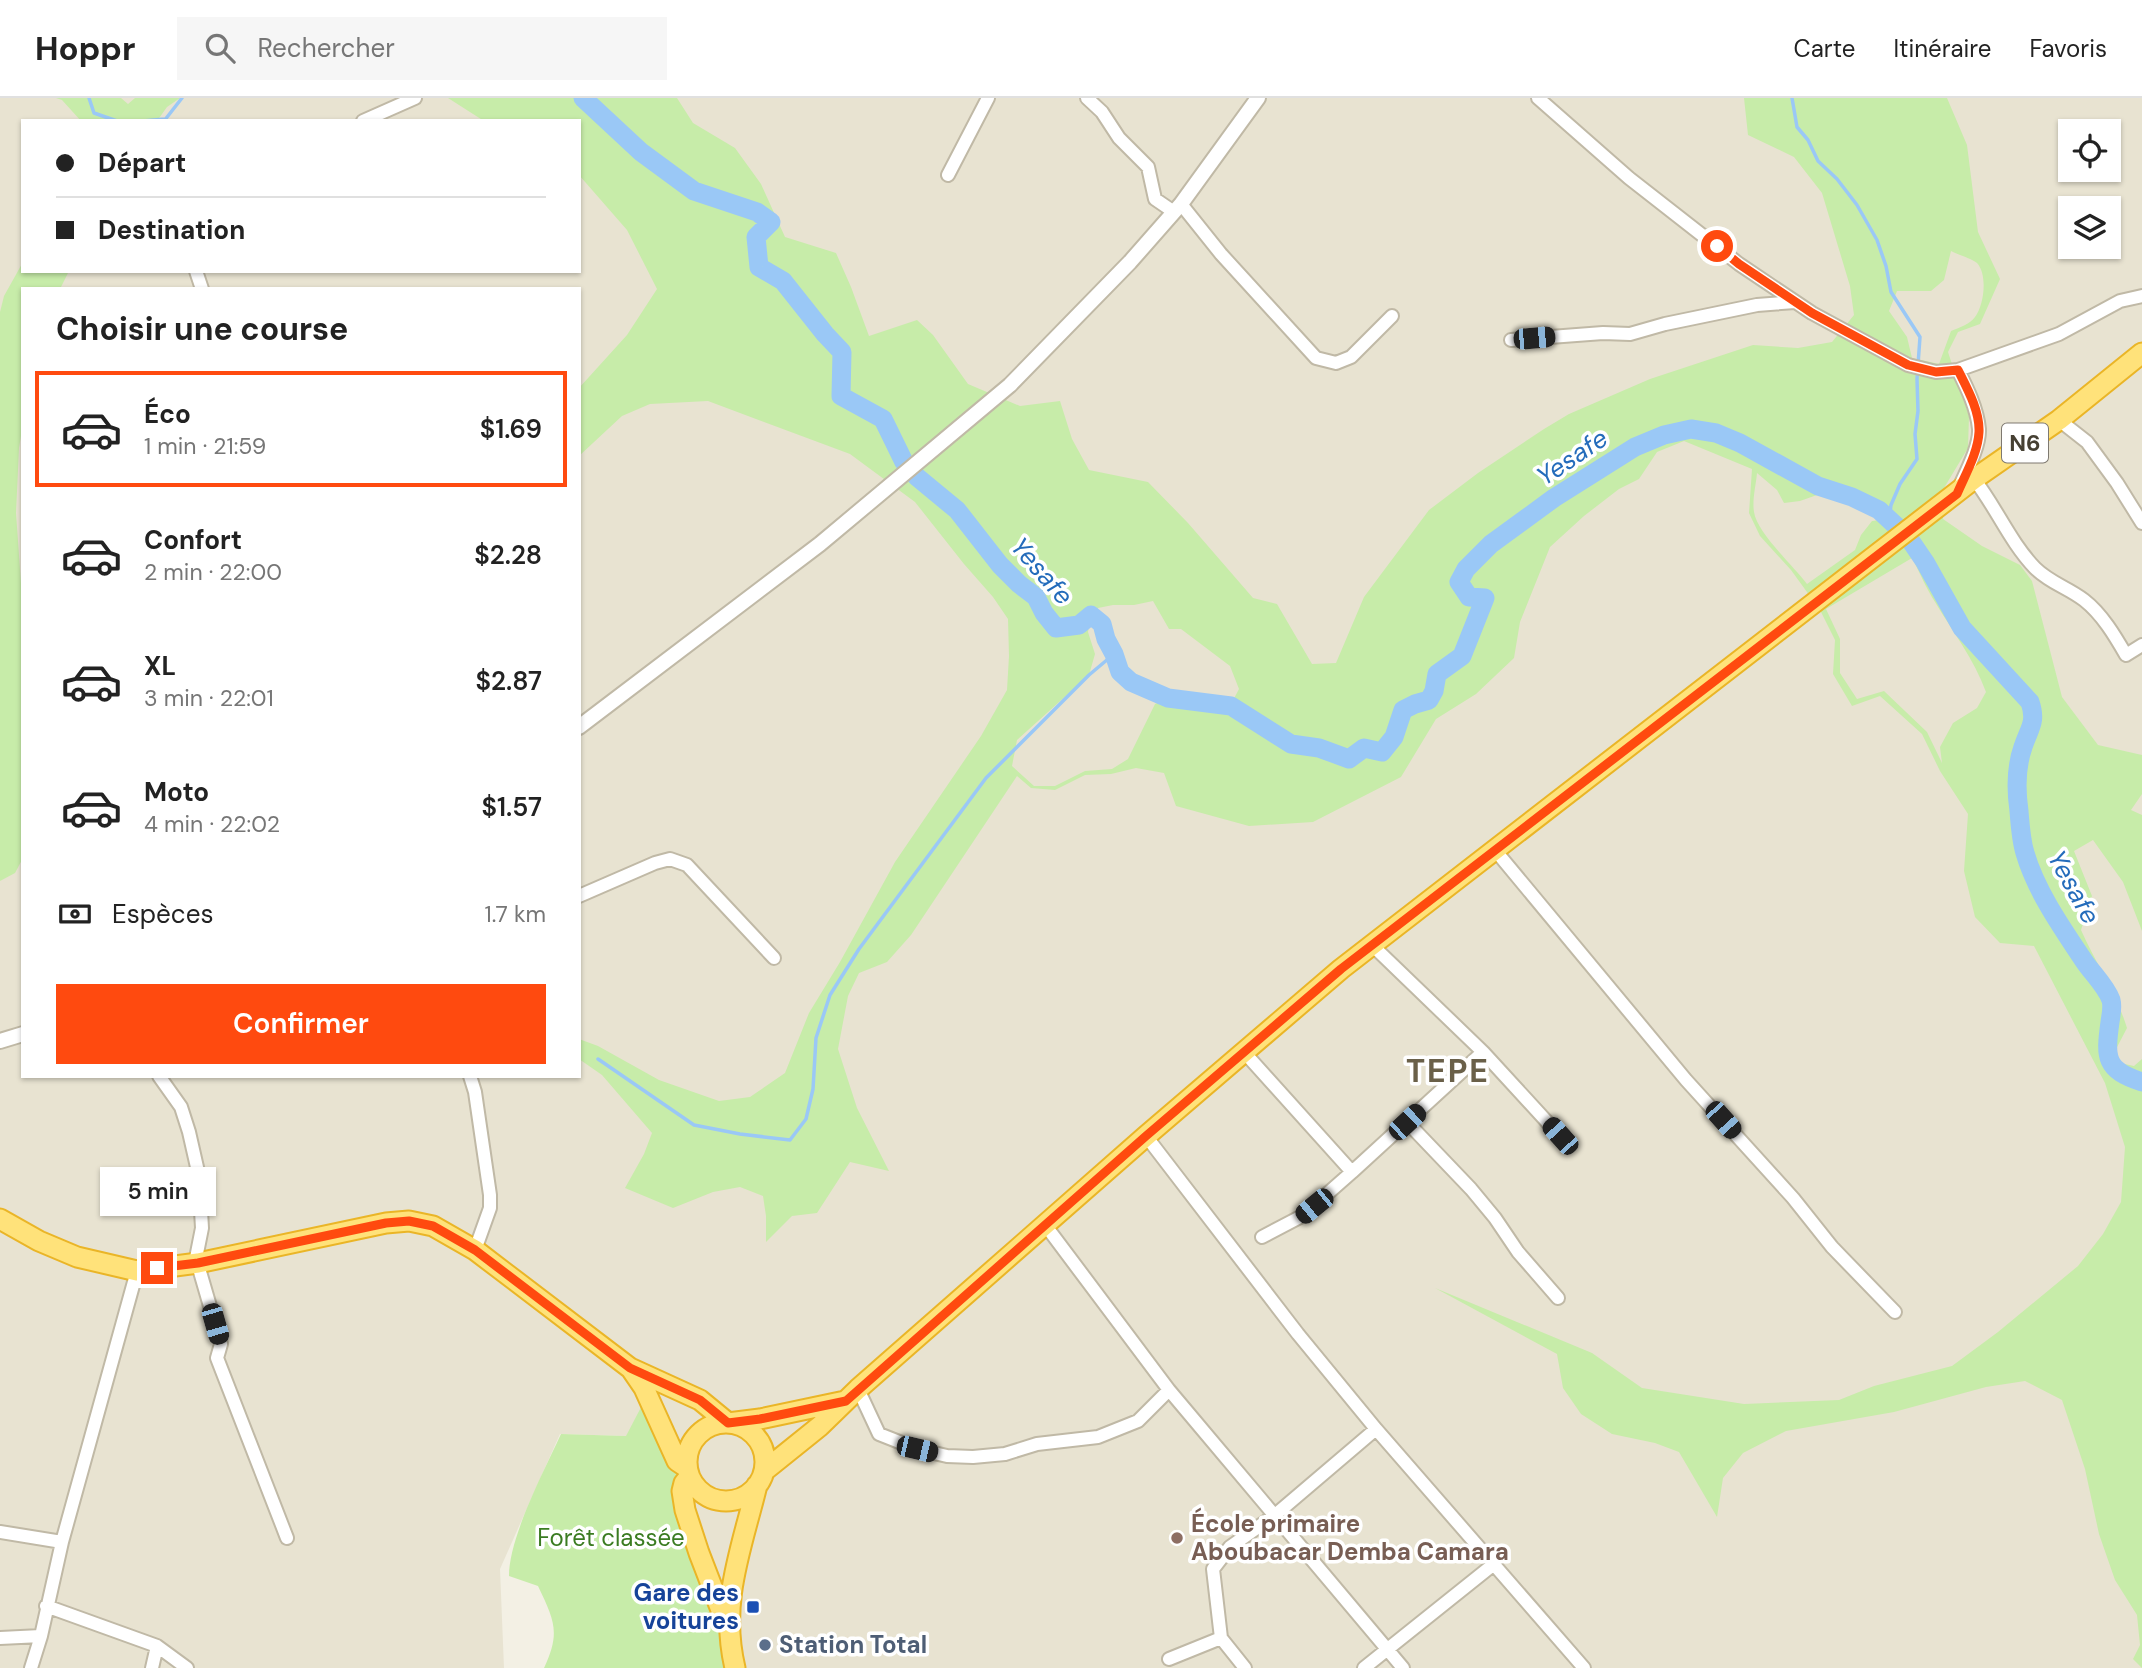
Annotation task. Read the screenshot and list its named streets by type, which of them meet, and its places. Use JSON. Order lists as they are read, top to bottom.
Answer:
{
  "streets": {
    "highway": ["N6"]
  },
  "districts": ["TEPE"],
  "water": ["Yesafe"],
  "parks": ["Forêt classée"],
  "places": {
    "other": ["École primaire Aboubacar Demba Camara", "Station Total"],
    "transit": ["Gare des voitures"]
  },
  "page": {
    "header": "Hoppr",
    "search": "Rechercher",
    "nav": ["Carte", "Itinéraire", "Favoris"],
    "banner": ["Départ", "Destination"],
    "heading": "Choisir une course",
    "list": [
      {
        "name": "Éco",
        "note": "1 min · 21:59",
        "value": "$1.69"
      },
      {
        "name": "Confort",
        "note": "2 min · 22:00",
        "value": "$2.28"
      },
      {
        "name": "XL",
        "note": "3 min · 22:01",
        "value": "$2.87"
      },
      {
        "name": "Moto",
        "note": "4 min · 22:02",
        "value": "$1.57"
      }
    ],
    "pay": ["Espèces", "1.7 km"],
    "buttons": "Confirmer",
    "bubble": "5 min"
  }
}
